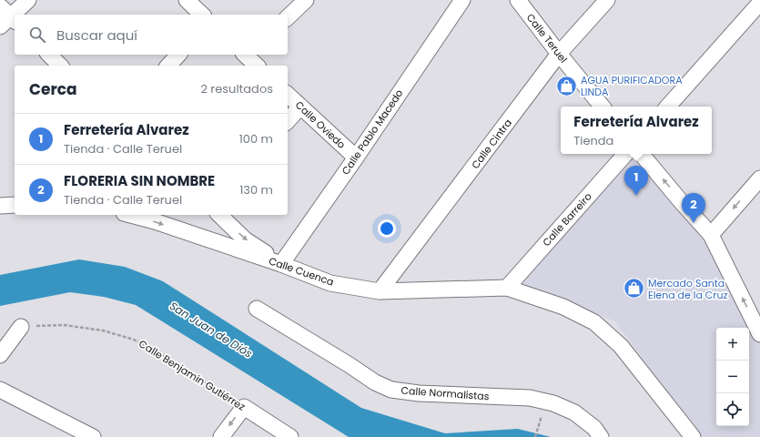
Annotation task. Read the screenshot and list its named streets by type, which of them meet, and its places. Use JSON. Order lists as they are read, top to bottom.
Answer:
{
  "streets": {
    "street": [
      "Calle Teruel",
      "Calle Oviedo",
      "Calle Pablo Macedo",
      "Calle Cintra",
      "Calle Barreiro",
      "Calle Cuenca",
      "Calle Benjamín Gutiérrez",
      "Calle Normalistas"
    ]
  },
  "crossings": [
    ["Calle Teruel", "Calle Cintra"],
    ["Calle Oviedo", "Calle Pablo Macedo"],
    ["Calle Pablo Macedo", "Calle Cuenca"],
    ["Calle Cintra", "Calle Cuenca"],
    ["Calle Barreiro", "Calle Cuenca"]
  ],
  "water": ["San Juan de Diós"],
  "places": {
    "shop": ["AGUA PURIFICADORA LINDA", "Mercado Santa Elena de la Cruz"]
  },
  "page": {
    "search": "Buscar aquí",
    "heading": ["Cerca", "2 resultados"],
    "popup": ["Ferretería Alvarez", "Tienda"],
    "list": [
      {
        "mark": "1",
        "name": "Ferretería Alvarez",
        "note": "Tienda · Calle Teruel",
        "value": "100 m"
      },
      {
        "mark": "2",
        "name": "FLORERIA SIN NOMBRE",
        "note": "Tienda · Calle Teruel",
        "value": "130 m"
      }
    ],
    "pins": ["1", "2"],
    "map_buttons": ["+", "−"]
  }
}
